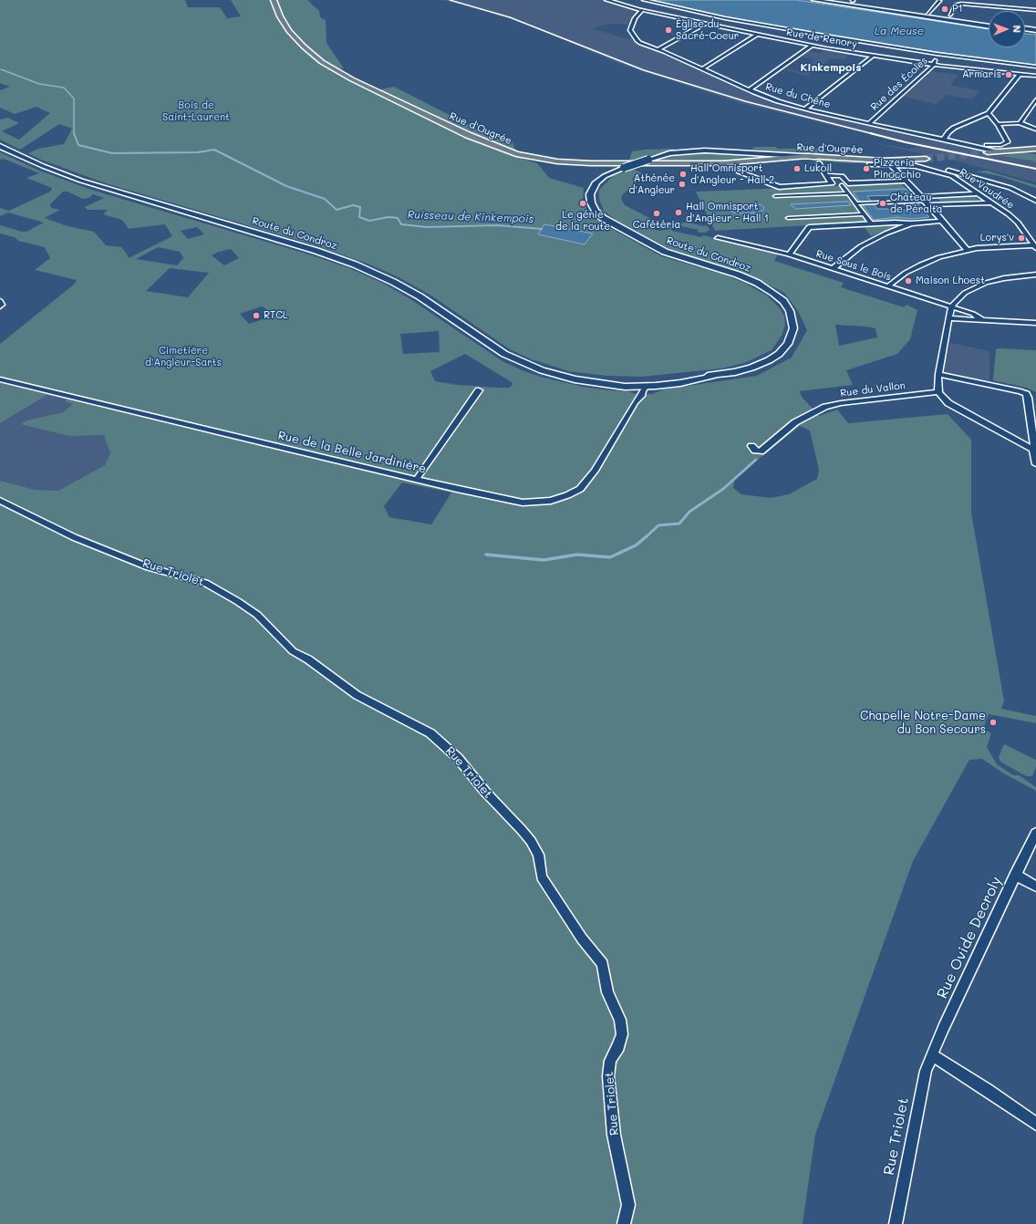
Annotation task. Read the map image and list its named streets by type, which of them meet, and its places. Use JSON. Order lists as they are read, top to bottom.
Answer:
{
  "streets": {
    "main road": ["Rue d'Ougrée", "Route du Condroz"],
    "street": [
      "Rue de Renory",
      "Rue des Écoles",
      "Rue du Chêne",
      "Rue Vaudrée",
      "Rue Sous le Bois",
      "Rue du Vallon",
      "Rue de la Belle Jardinière",
      "Rue Triolet",
      "Rue Ovide Decroly"
    ]
  },
  "crossings": [
    ["Rue de Renory", "Rue des Écoles"],
    ["Rue de Renory", "Rue du Chêne"],
    ["Rue des Écoles", "Rue du Chêne"],
    ["Rue d'Ougrée", "Rue Vaudrée"],
    ["Rue d'Ougrée", "Route du Condroz"],
    ["Route du Condroz", "Rue de la Belle Jardinière"],
    ["Rue Triolet", "Rue Ovide Decroly"]
  ],
  "districts": ["Kinkempois"],
  "water": ["La Meuse", "Ruisseau de Kinkempois"],
  "parks": ["Bois de Saint-Laurent", "Cimetière d'Angleur-Sarts"],
  "places": [
    "P1",
    "Église du Sacré-Coeur",
    "Armaris",
    "Lukoil",
    "Pizzeria Pinocchio",
    "Hall Omnisport d'Angleur - Hall 2",
    "Athénée d'Angleur",
    "Le génie de la route",
    "Château de Péralta",
    "Hall Omnisport d'Angleur - Hall 1",
    "Cafétéria",
    "Lorys'v",
    "Maison Lhoest",
    "RTCL",
    "Chapelle Notre-Dame du Bon Secours"
  ],
  "north": "right"
}
